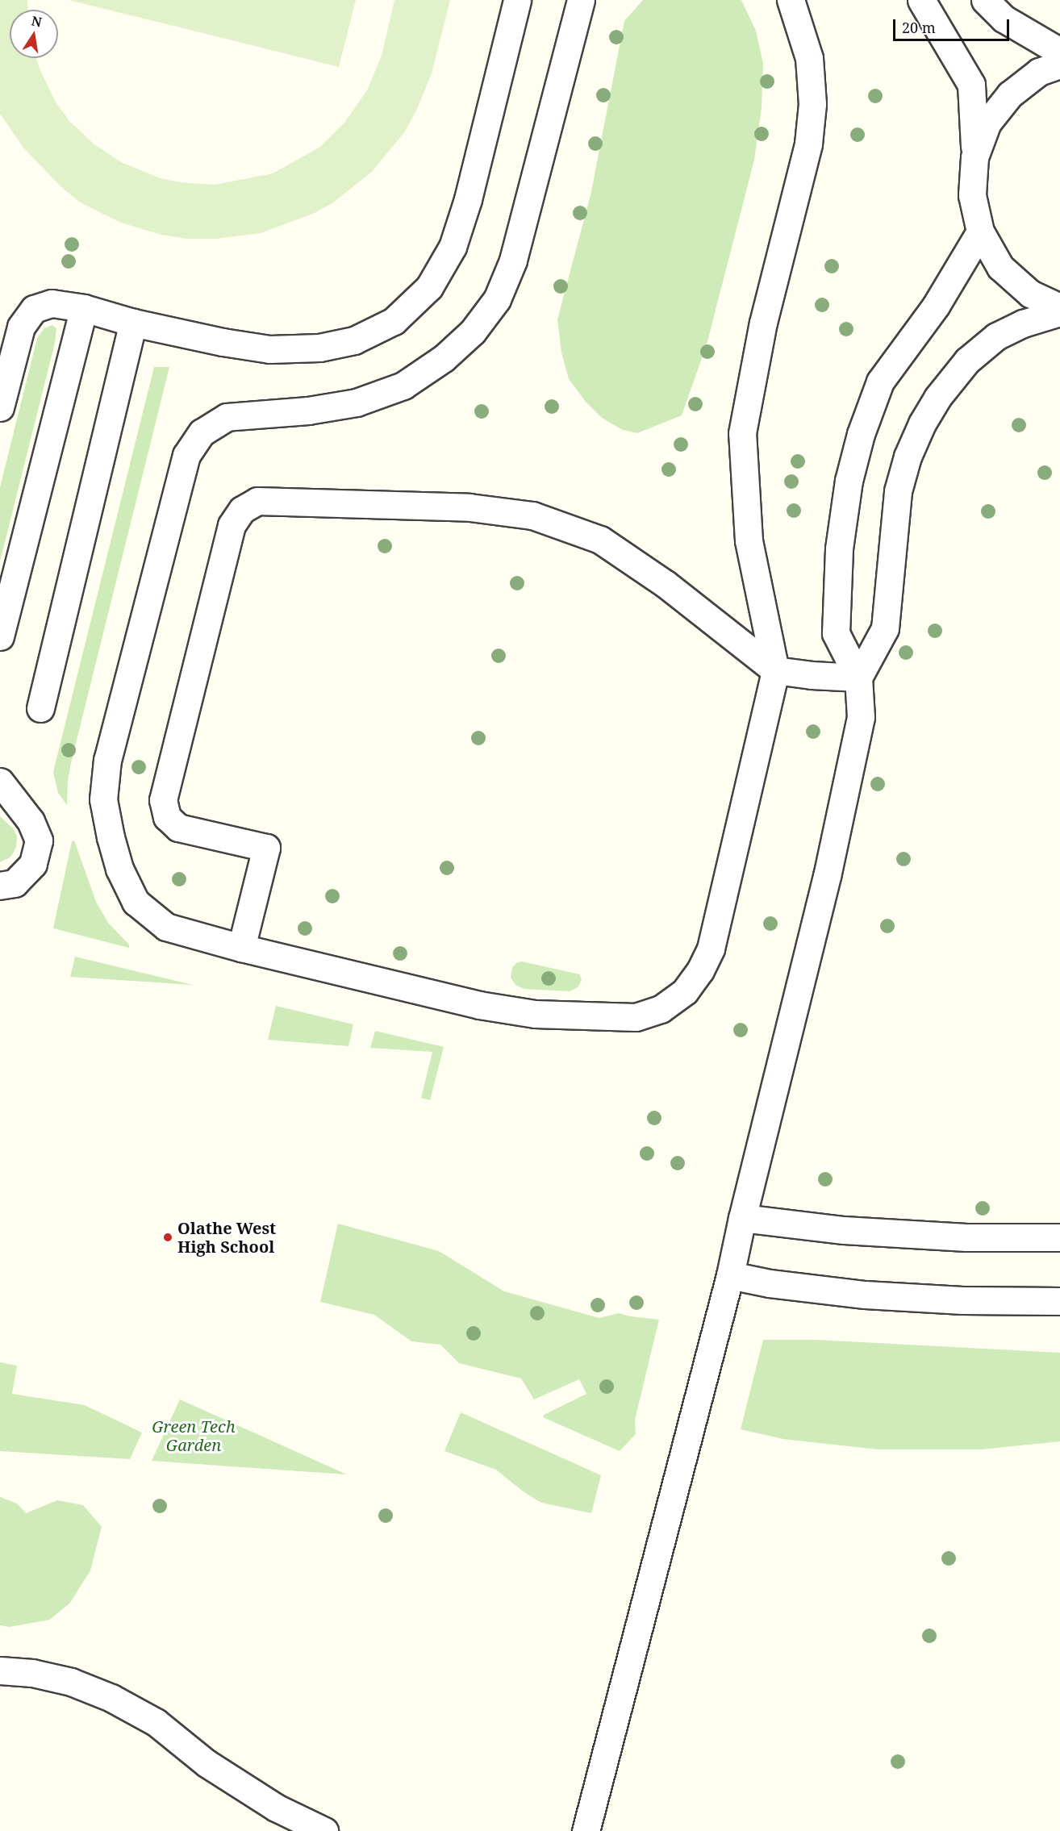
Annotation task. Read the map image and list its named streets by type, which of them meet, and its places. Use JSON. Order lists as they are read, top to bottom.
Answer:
{
  "parks": ["Green Tech Garden"],
  "places": ["Olathe West High School"],
  "scale_bar": "20 m",
  "north": "top"
}
